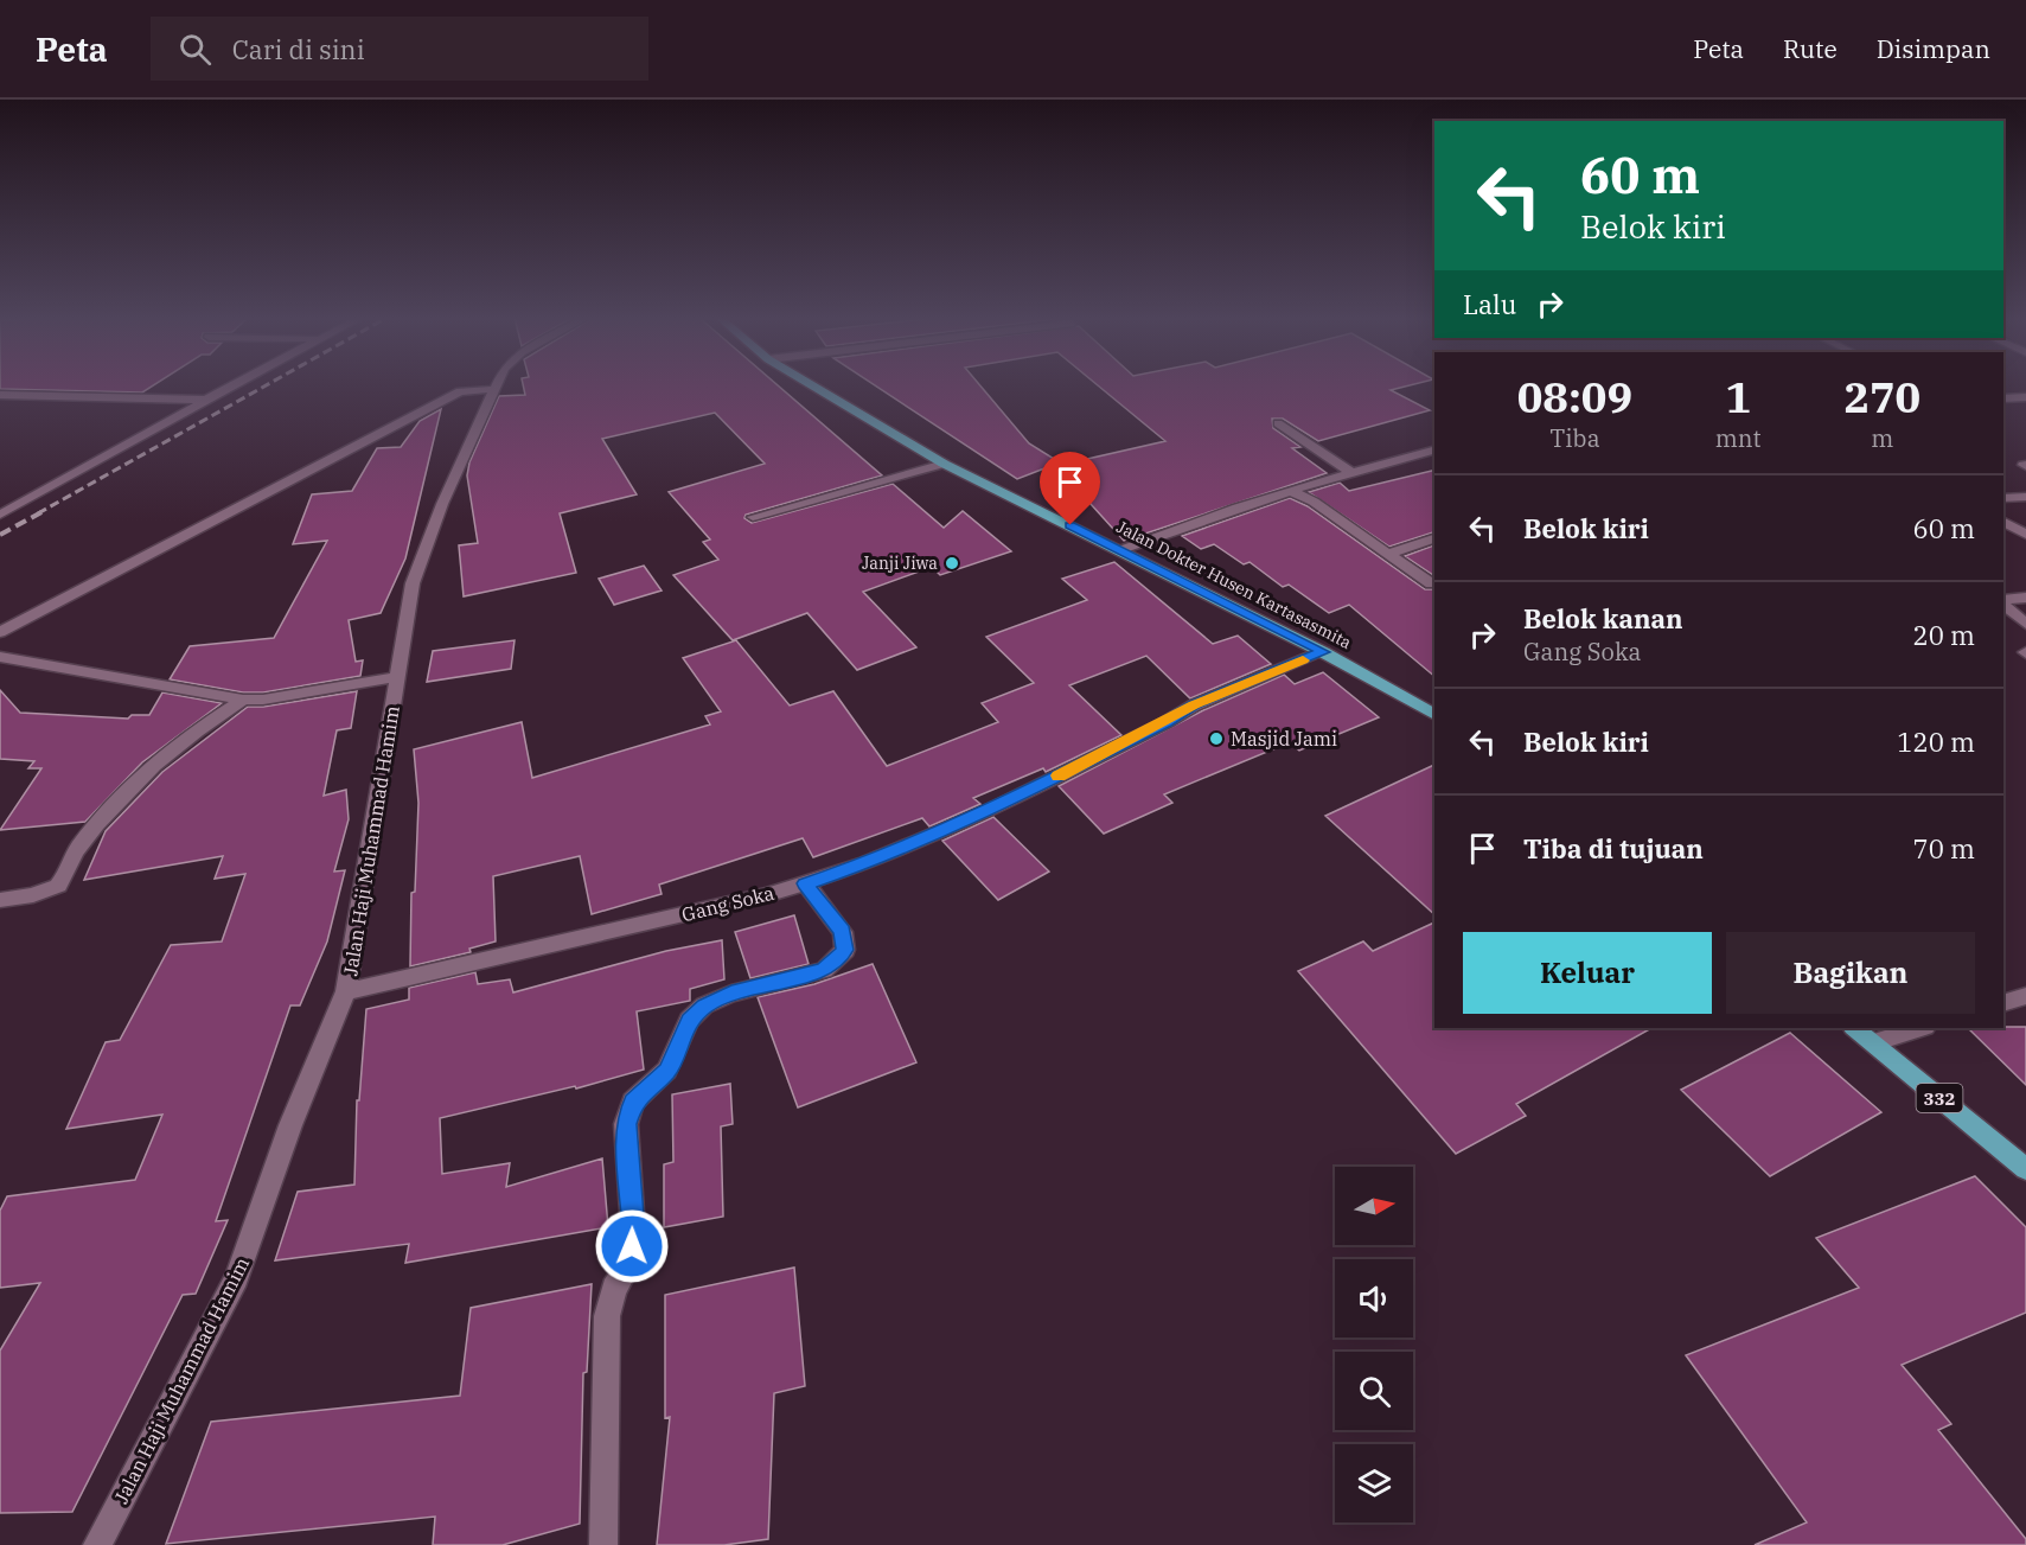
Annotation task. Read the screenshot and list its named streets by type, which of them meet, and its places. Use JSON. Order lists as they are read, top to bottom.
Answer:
{
  "streets": {
    "main road": ["Jalan Dokter Husen Kartasasmita", "332"],
    "street": ["Jalan Haji Muhammad Hamim", "Gang Soka"]
  },
  "crossings": [
    ["Jalan Dokter Husen Kartasasmita", "Gang Soka"],
    ["Jalan Haji Muhammad Hamim", "Gang Soka"]
  ],
  "places": ["Janji Jiwa", "Masjid Jami"],
  "north": "right",
  "page": {
    "header": "Peta",
    "search": "Cari di sini",
    "nav": ["Peta", "Rute", "Disimpan"],
    "turn": ["60 m", "Belok kiri"],
    "then": "Lalu",
    "eta": [
      "08:09",
      "Tiba",
      "1",
      "mnt",
      "270",
      "m"
    ],
    "list": [
      {
        "name": "Belok kiri",
        "value": "60 m"
      },
      {
        "name": "Belok kanan",
        "note": "Gang Soka",
        "value": "20 m"
      },
      {
        "name": "Belok kiri",
        "value": "120 m"
      },
      {
        "name": "Tiba di tujuan",
        "value": "70 m"
      }
    ],
    "buttons": ["Keluar", "Bagikan"]
  }
}
